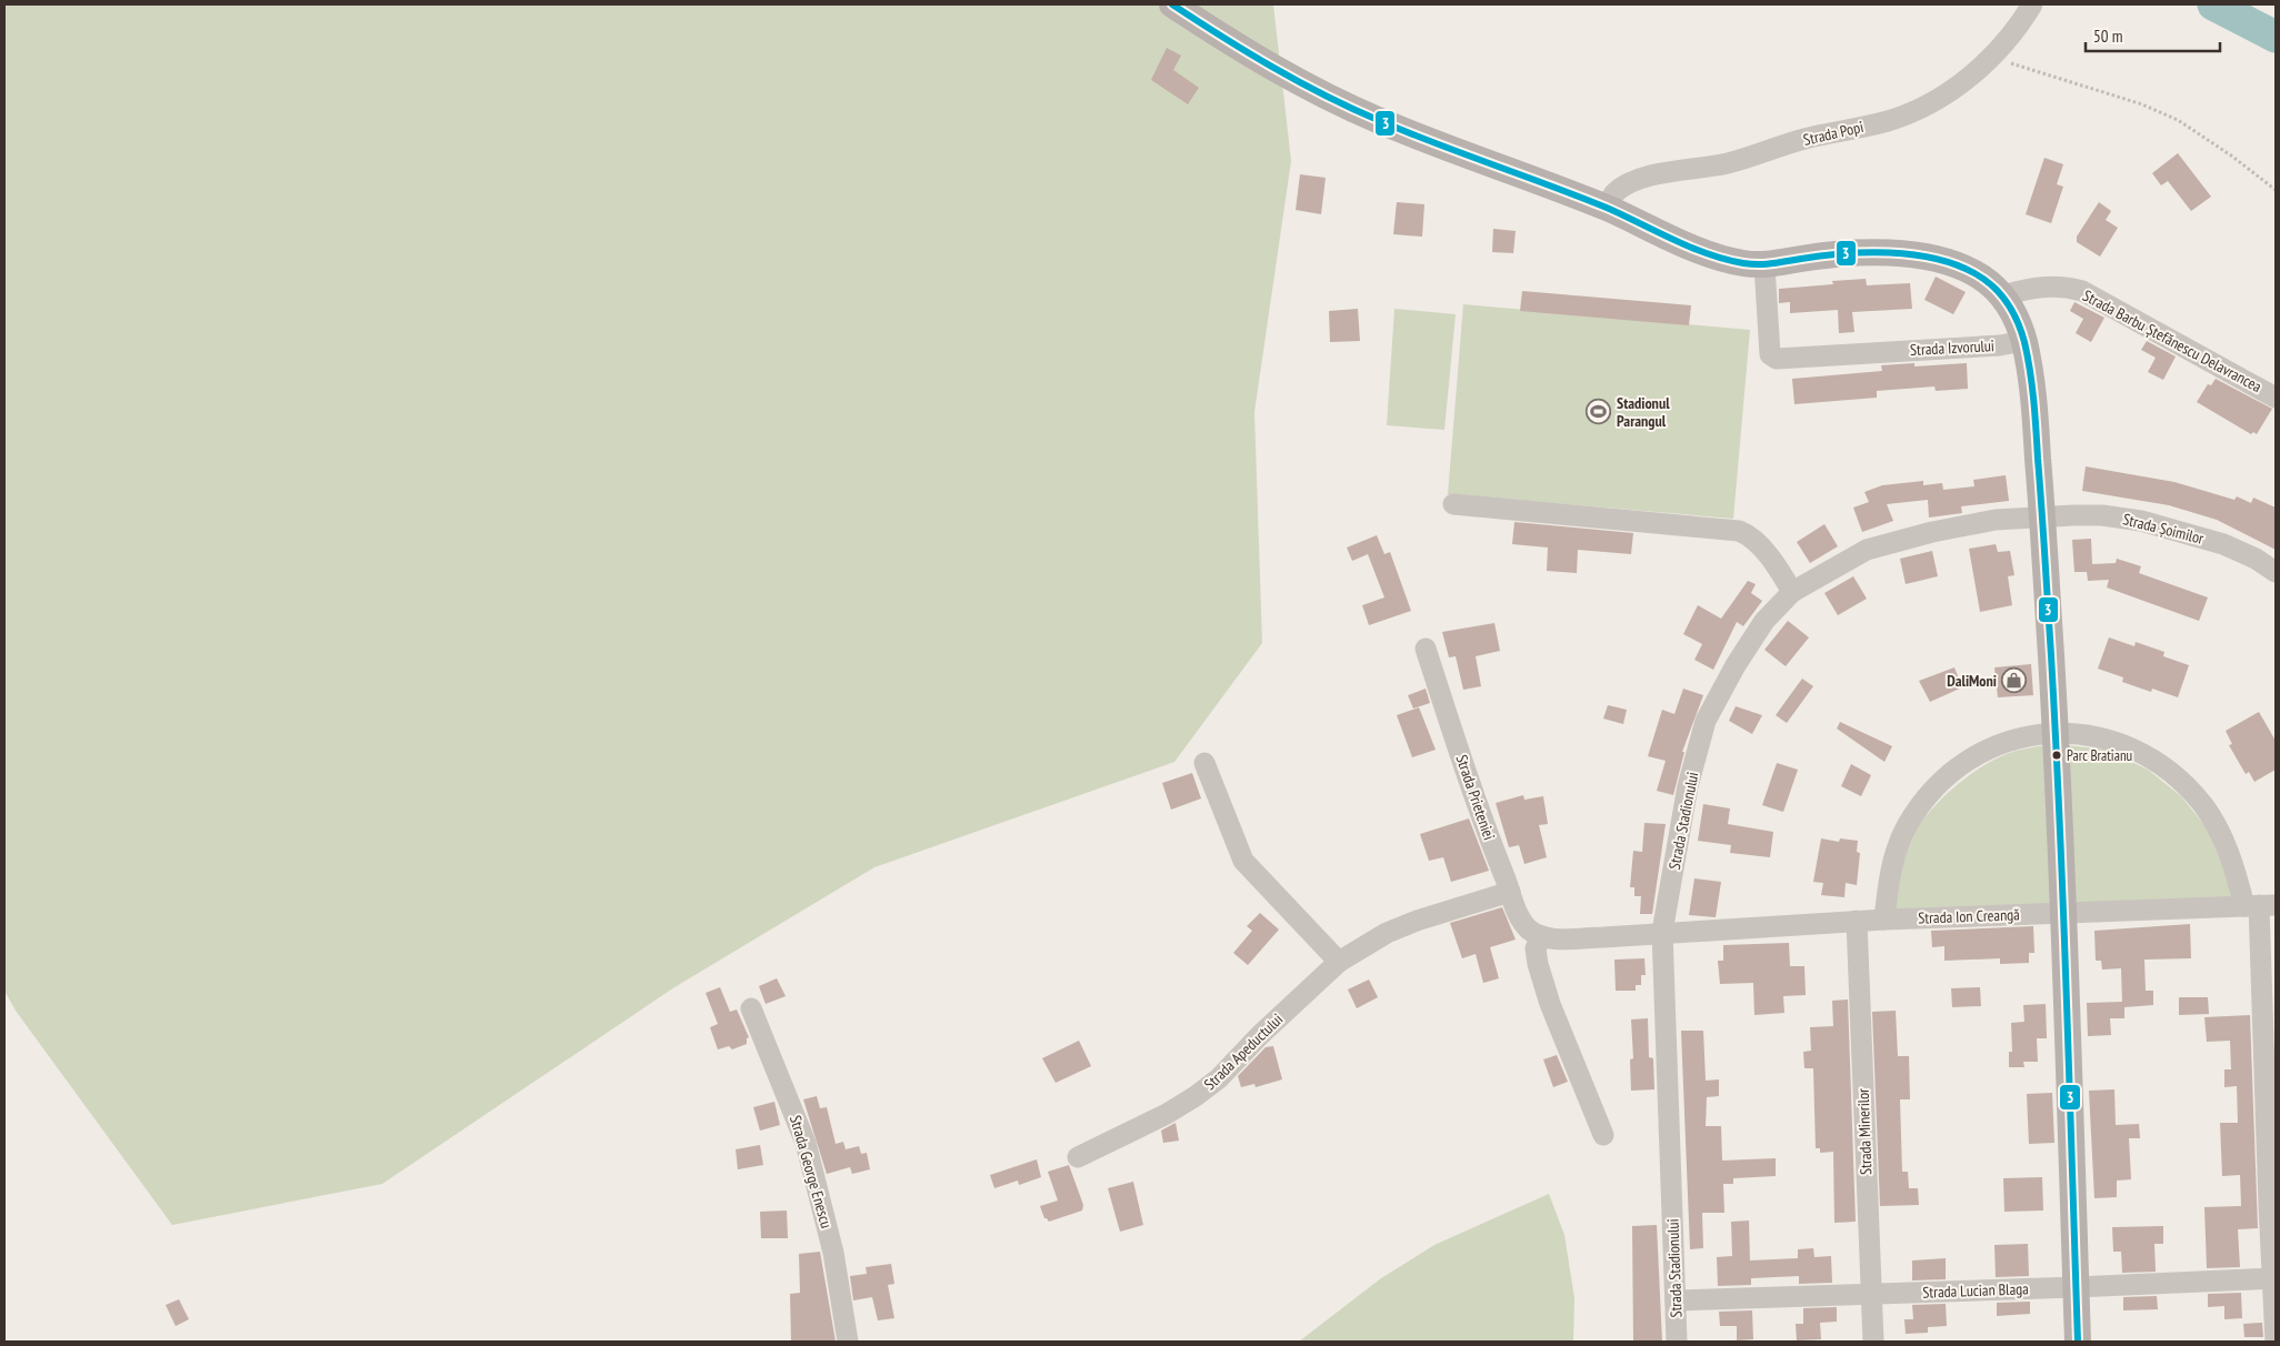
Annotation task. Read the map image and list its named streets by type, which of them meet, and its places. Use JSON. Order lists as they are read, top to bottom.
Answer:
{
  "streets": {
    "street": [
      "Strada Popi",
      "Strada Barbu Ștefănescu Delavrancea",
      "Strada Izvorului",
      "Strada Șoimilor",
      "Strada Prieteniei",
      "Strada Stadionului",
      "Strada Ion Creangă",
      "Strada Apeductului",
      "Strada Minerilor",
      "Strada George Enescu",
      "Strada Lucian Blaga"
    ]
  },
  "crossings": [
    ["Strada Șoimilor", "Strada Stadionului"],
    ["Strada Prieteniei", "Strada Apeductului"],
    ["Strada Stadionului", "Strada Ion Creangă"],
    ["Strada Stadionului", "Strada Lucian Blaga"],
    ["Strada Ion Creangă", "Strada Minerilor"],
    ["Strada Minerilor", "Strada Lucian Blaga"]
  ],
  "places": {
    "sports": ["Stadionul Parangul"],
    "shop": ["DaliMoni"],
    "other": ["Parc Bratianu"]
  },
  "lines": ["transit line 3"],
  "scale_bar": "50 m"
}
